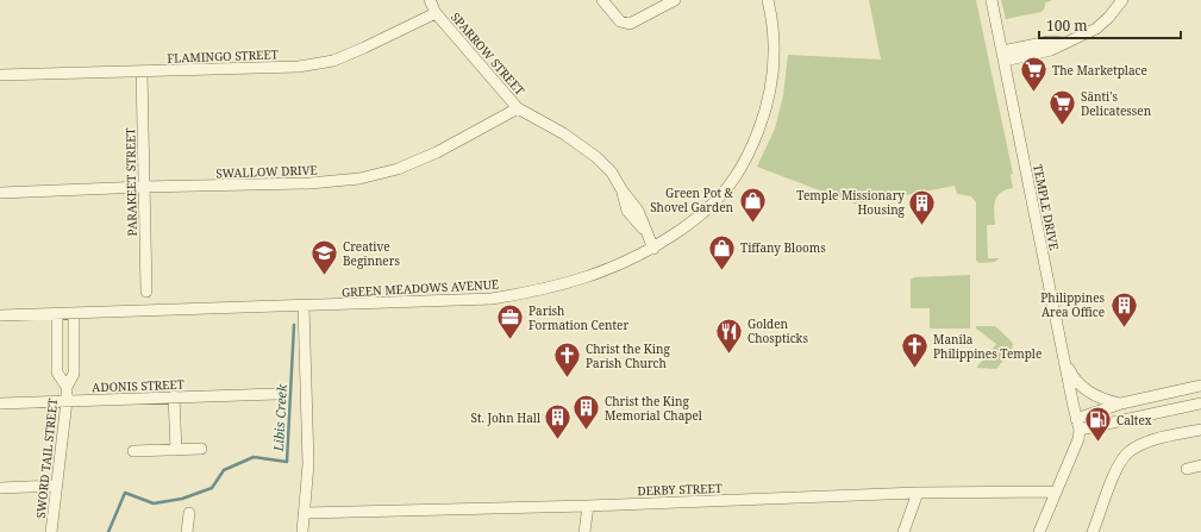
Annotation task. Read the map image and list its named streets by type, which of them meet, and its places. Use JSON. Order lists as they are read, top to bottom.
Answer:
{
  "streets": {
    "street": [
      "SPARROW STREET",
      "FLAMINGO STREET",
      "SWALLOW DRIVE",
      "PARAKEET STREET",
      "TEMPLE DRIVE",
      "GREEN MEADOWS AVENUE",
      "ADONIS STREET",
      "SWORD TAIL STREET",
      "DERBY STREET"
    ]
  },
  "crossings": [
    ["SPARROW STREET", "FLAMINGO STREET"],
    ["SPARROW STREET", "SWALLOW DRIVE"],
    ["SPARROW STREET", "GREEN MEADOWS AVENUE"],
    ["FLAMINGO STREET", "PARAKEET STREET"],
    ["SWALLOW DRIVE", "PARAKEET STREET"],
    ["GREEN MEADOWS AVENUE", "SWORD TAIL STREET"],
    ["ADONIS STREET", "SWORD TAIL STREET"]
  ],
  "water": ["Libis Creek"],
  "places": {
    "supermarket": ["The Marketplace", "Sänti's Delicatessen"],
    "shop": ["Green Pot & Shovel Garden", "Tiffany Blooms"],
    "building": [
      "Temple Missionary Housing",
      "Philippines Area Office",
      "Christ the King Memorial Chapel",
      "St. John Hall"
    ],
    "school or university": ["Creative Beginners"],
    "office": ["Parish Formation Center"],
    "restaurant": ["Golden Chospticks"],
    "church": ["Manila Philippines Temple", "Christ the King Parish Church"],
    "fuel station": ["Caltex"]
  },
  "scale_bar": "100 m"
}
